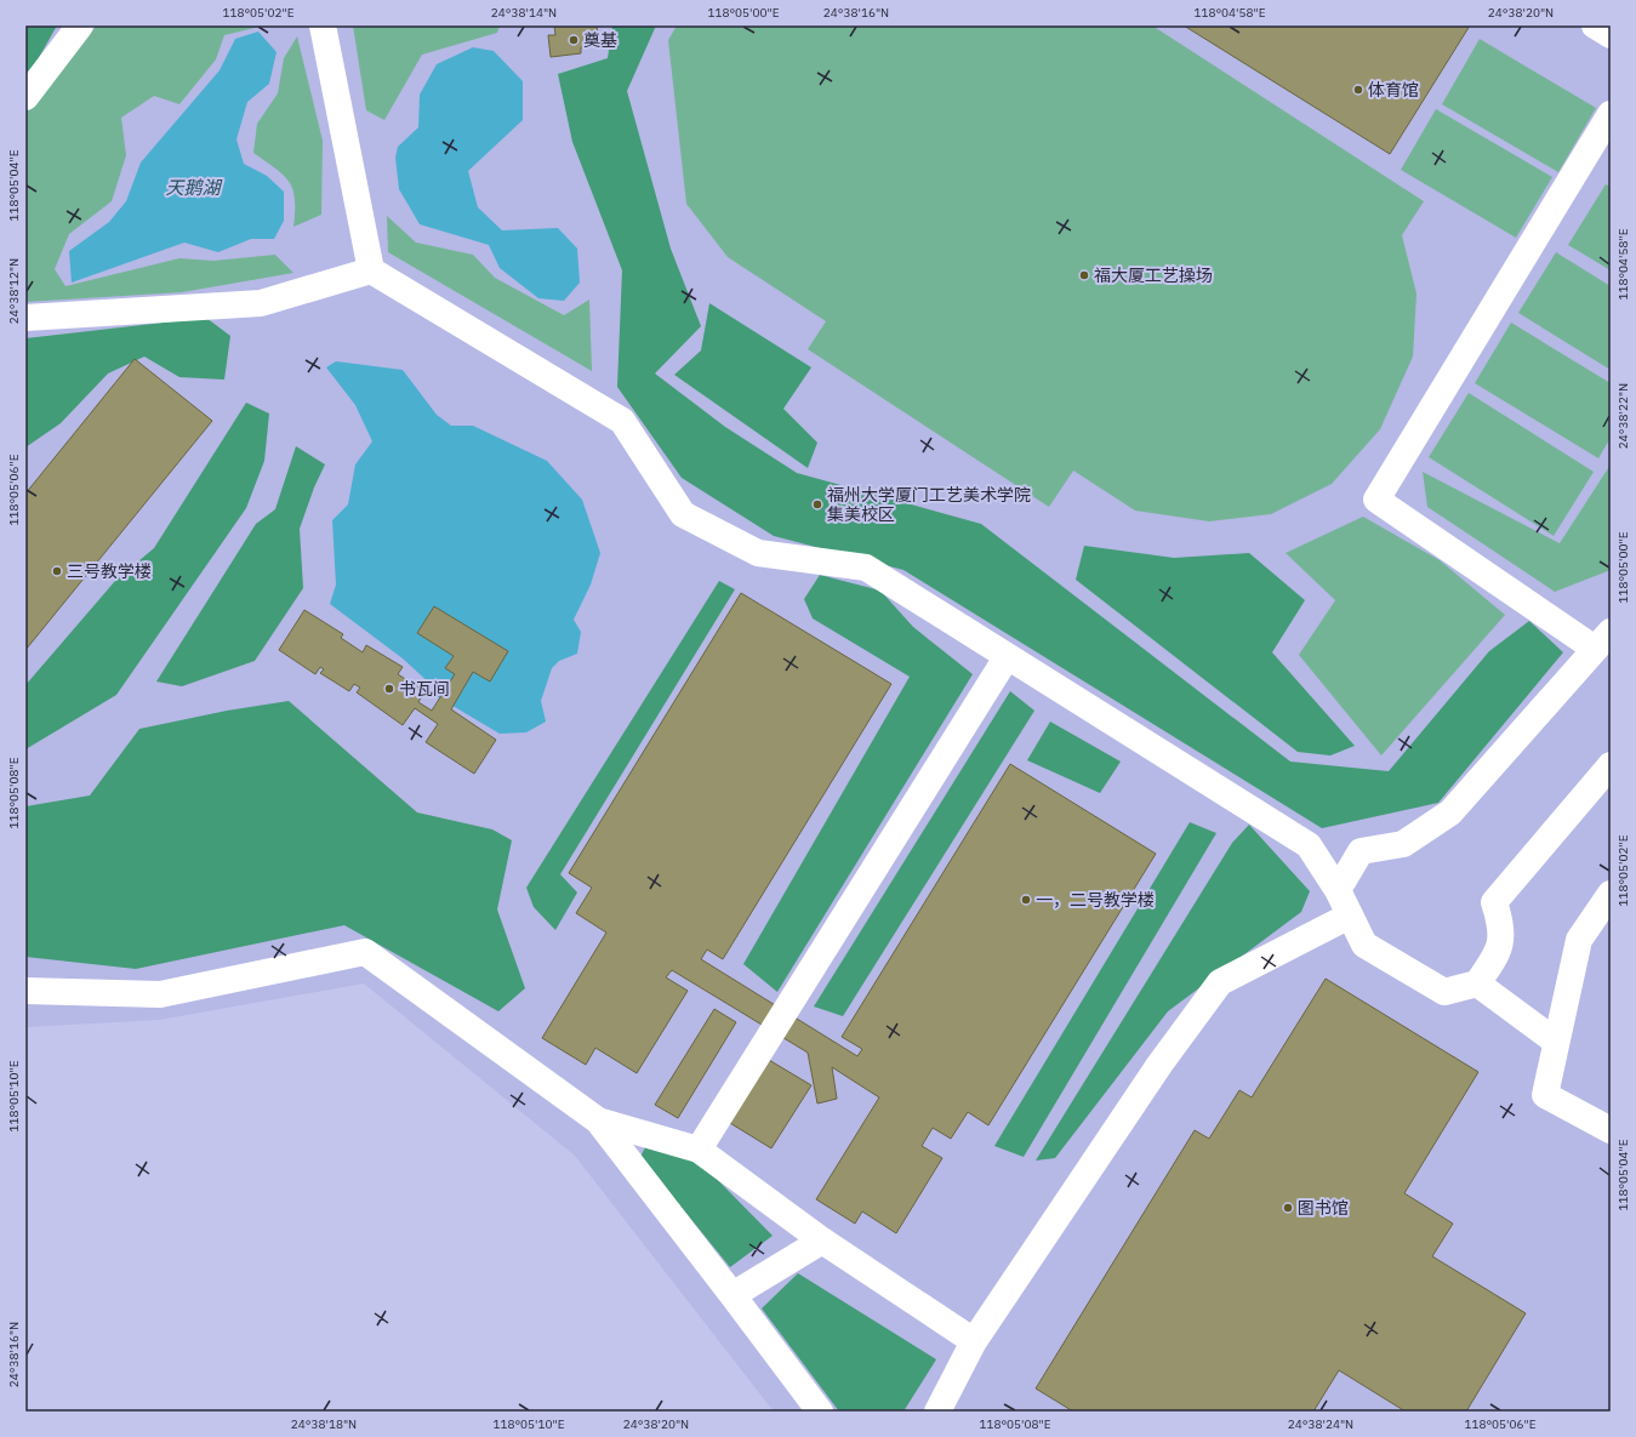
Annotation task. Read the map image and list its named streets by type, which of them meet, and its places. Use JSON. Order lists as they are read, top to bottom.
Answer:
{
  "water": ["天鹅湖"],
  "places": [
    "奠基",
    "体育馆",
    "福大厦工艺操场",
    "福州大学厦门工艺美术学院 集美校区",
    "三号教学楼",
    "书瓦间",
    "一，二号教学楼",
    "图书馆"
  ],
  "coordinates": [
    "118°05'02\"E",
    "24°38'14\"N",
    "118°05'00\"E",
    "24°38'16\"N",
    "118°04'58\"E",
    "24°38'20\"N",
    "118°05'04\"E",
    "24°38'12\"N",
    "24°38'22\"N",
    "118°05'06\"E",
    "118°05'08\"E",
    "118°05'10\"E",
    "24°38'18\"N",
    "24°38'24\"N"
  ]
}
